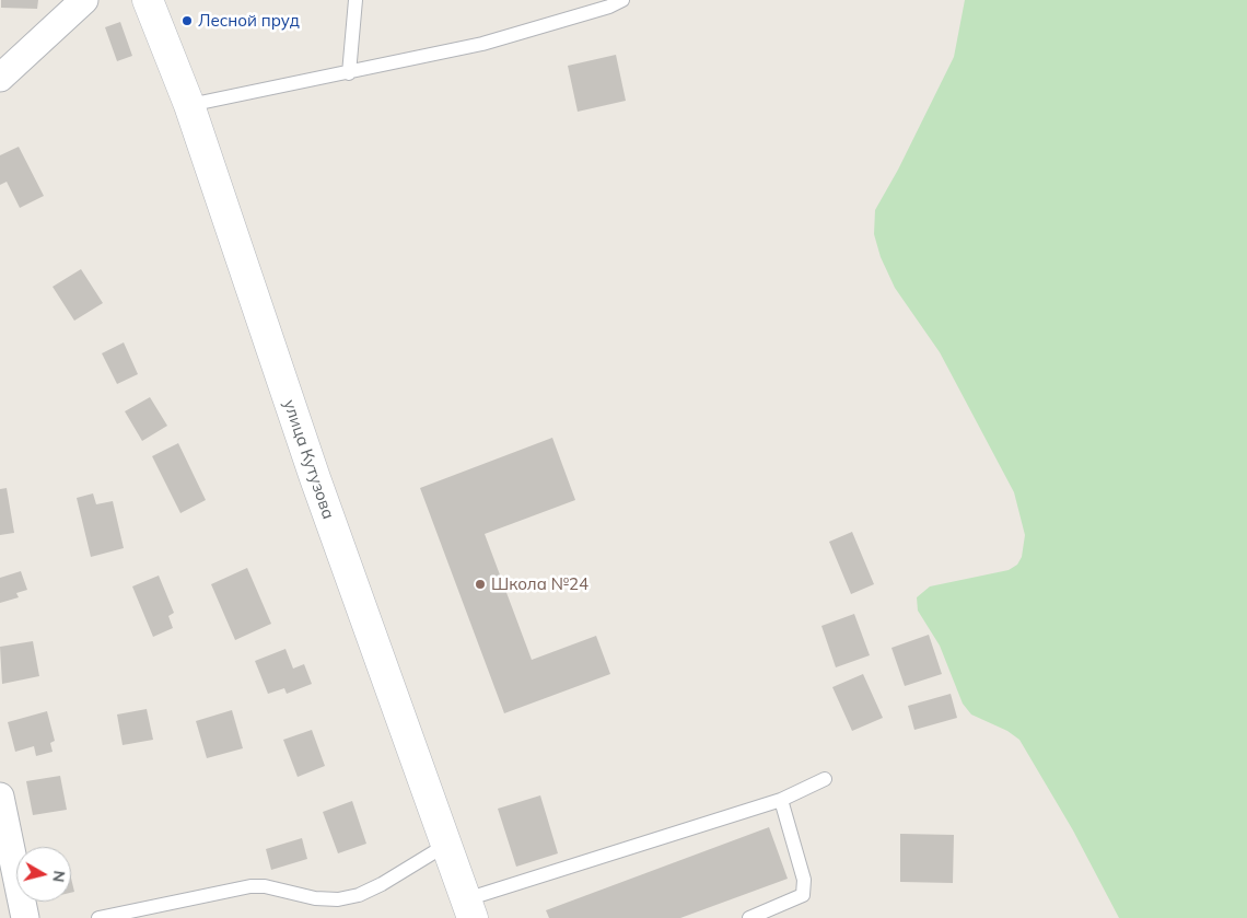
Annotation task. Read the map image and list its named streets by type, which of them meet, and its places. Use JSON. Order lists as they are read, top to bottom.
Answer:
{
  "streets": {
    "main road": ["улица Кутузова"]
  },
  "places": ["Лесной пруд", "Школа №24"],
  "north": "right"
}
